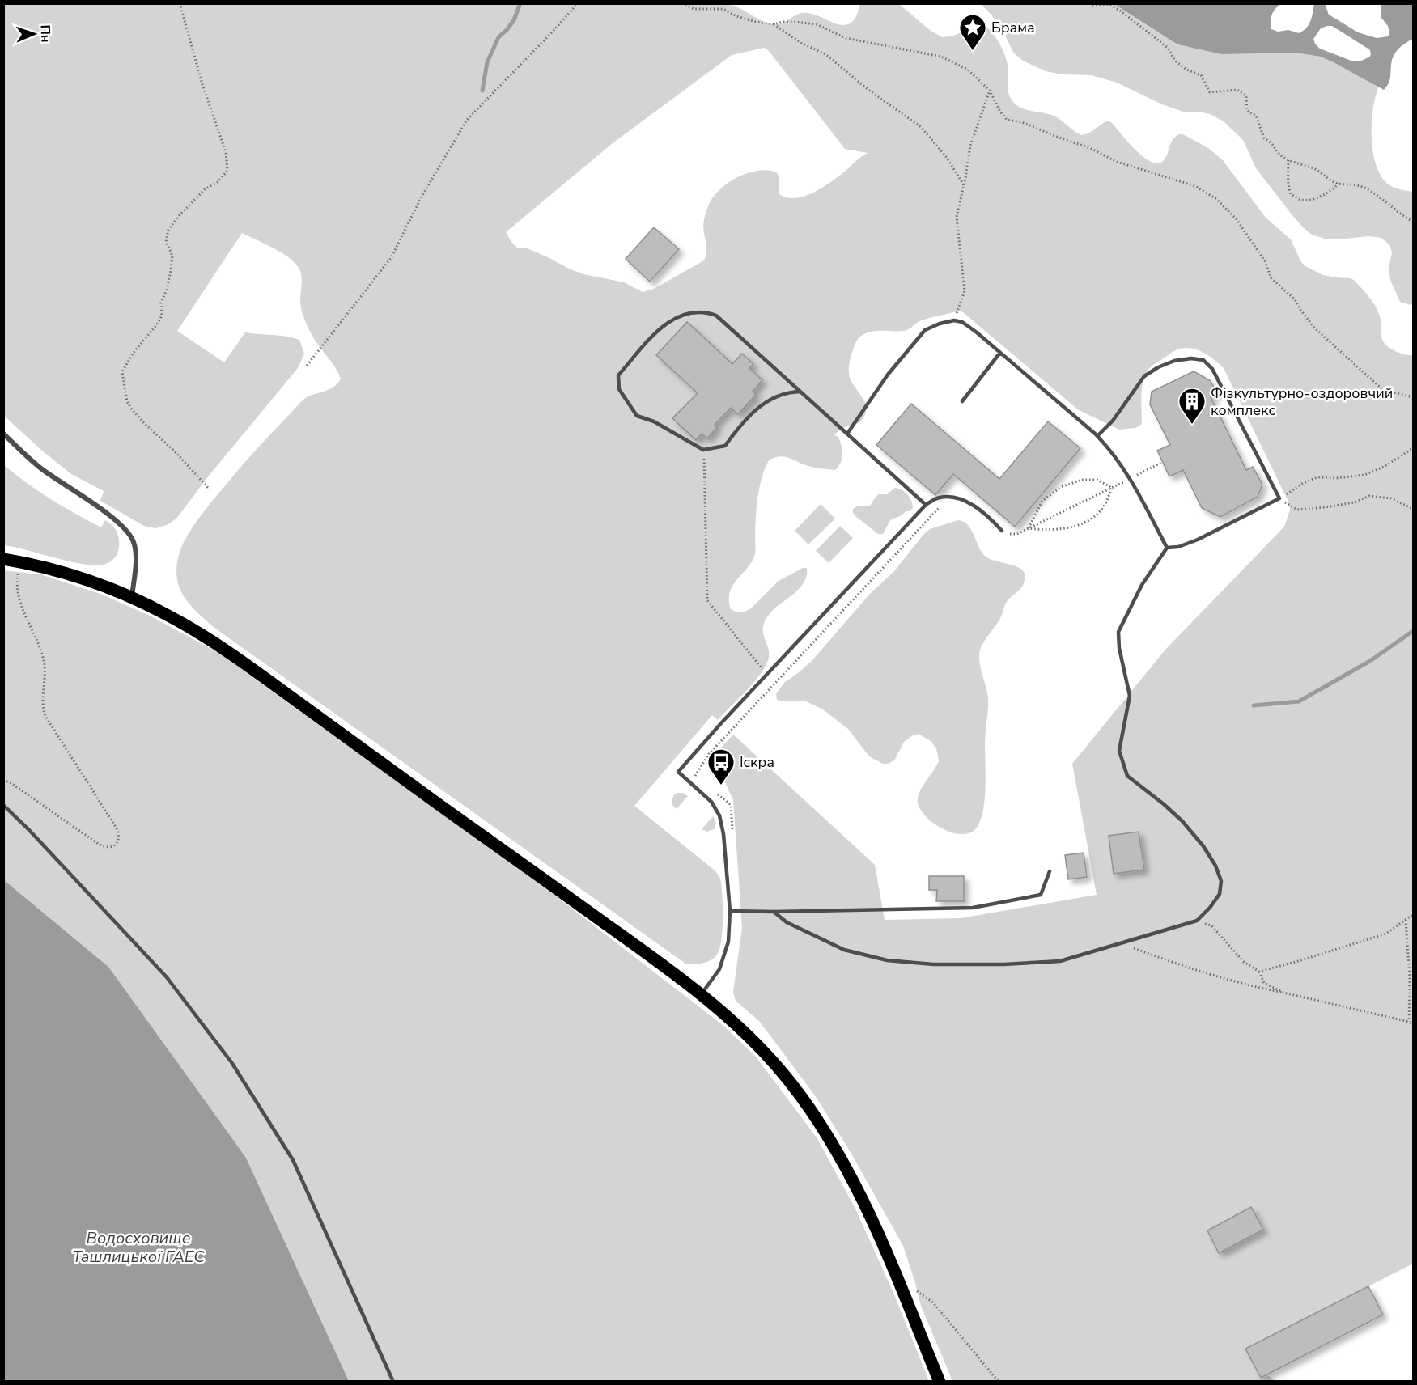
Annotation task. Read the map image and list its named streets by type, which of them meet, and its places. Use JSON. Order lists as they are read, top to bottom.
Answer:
{
  "water": ["Водосховище Ташлицької ГАЕС"],
  "places": {
    "place": ["Брама"],
    "building": ["Фізкультурно-оздоровчий комплекс"],
    "bus stop": ["Іскра"]
  },
  "north": "right"
}
